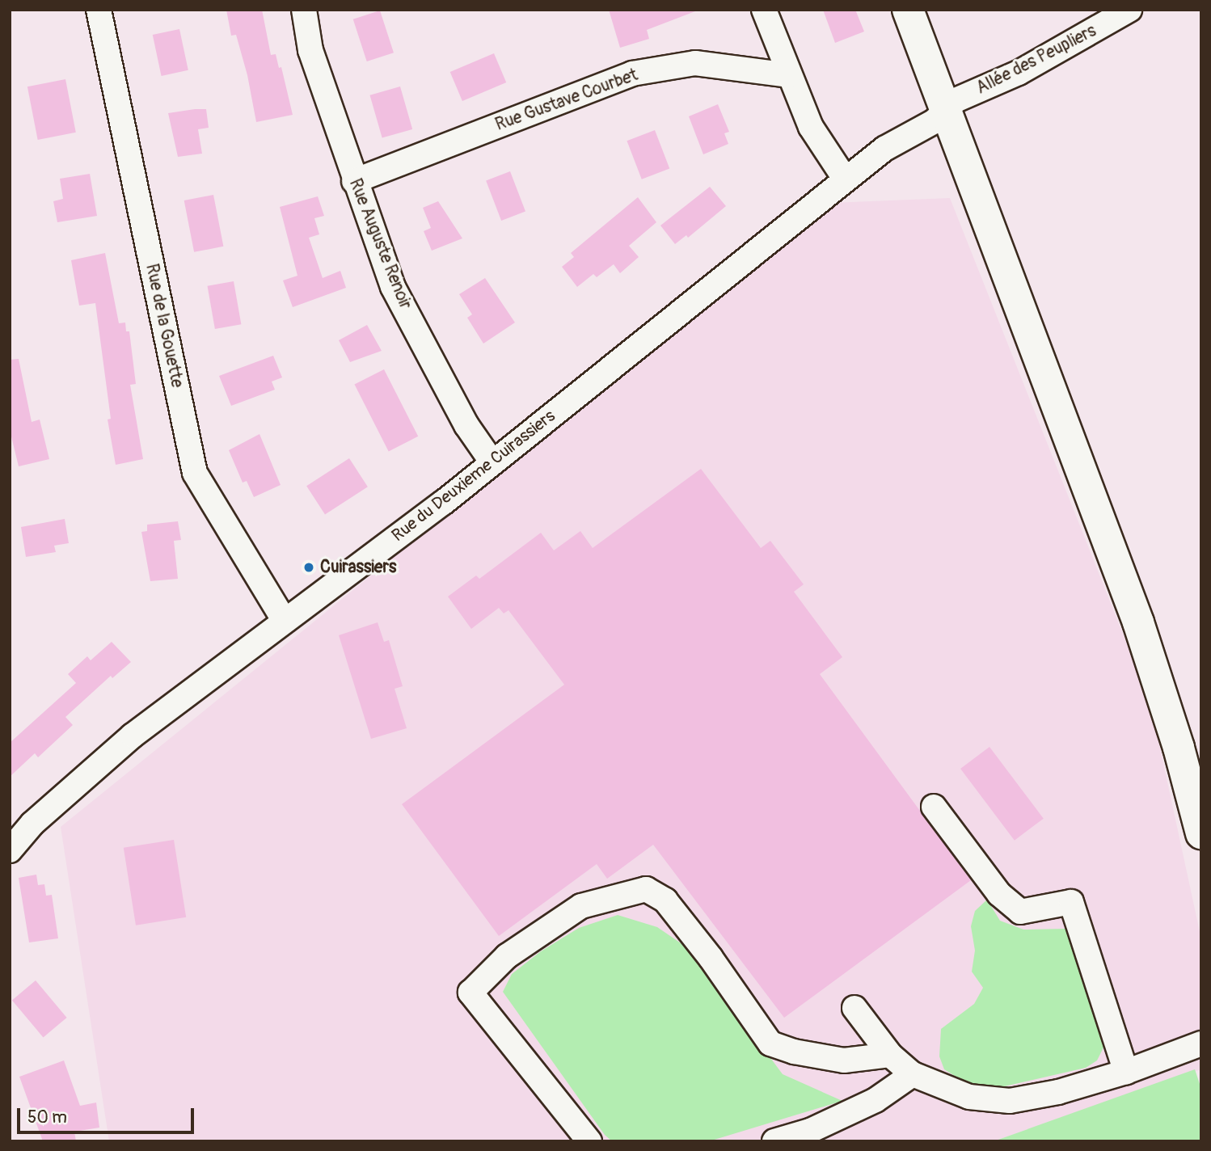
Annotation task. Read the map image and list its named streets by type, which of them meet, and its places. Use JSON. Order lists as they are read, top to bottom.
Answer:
{
  "streets": {
    "street": [
      "Allée des Peupliers",
      "Rue Gustave Courbet",
      "Rue Auguste Renoir",
      "Rue de la Gouette",
      "Rue du Deuxieme Cuirassiers"
    ]
  },
  "crossings": [
    ["Allée des Peupliers", "Rue du Deuxieme Cuirassiers"],
    ["Rue Gustave Courbet", "Rue Auguste Renoir"],
    ["Rue Auguste Renoir", "Rue du Deuxieme Cuirassiers"],
    ["Rue de la Gouette", "Rue du Deuxieme Cuirassiers"]
  ],
  "places": ["Cuirassiers"],
  "scale_bar": "50 m"
}
